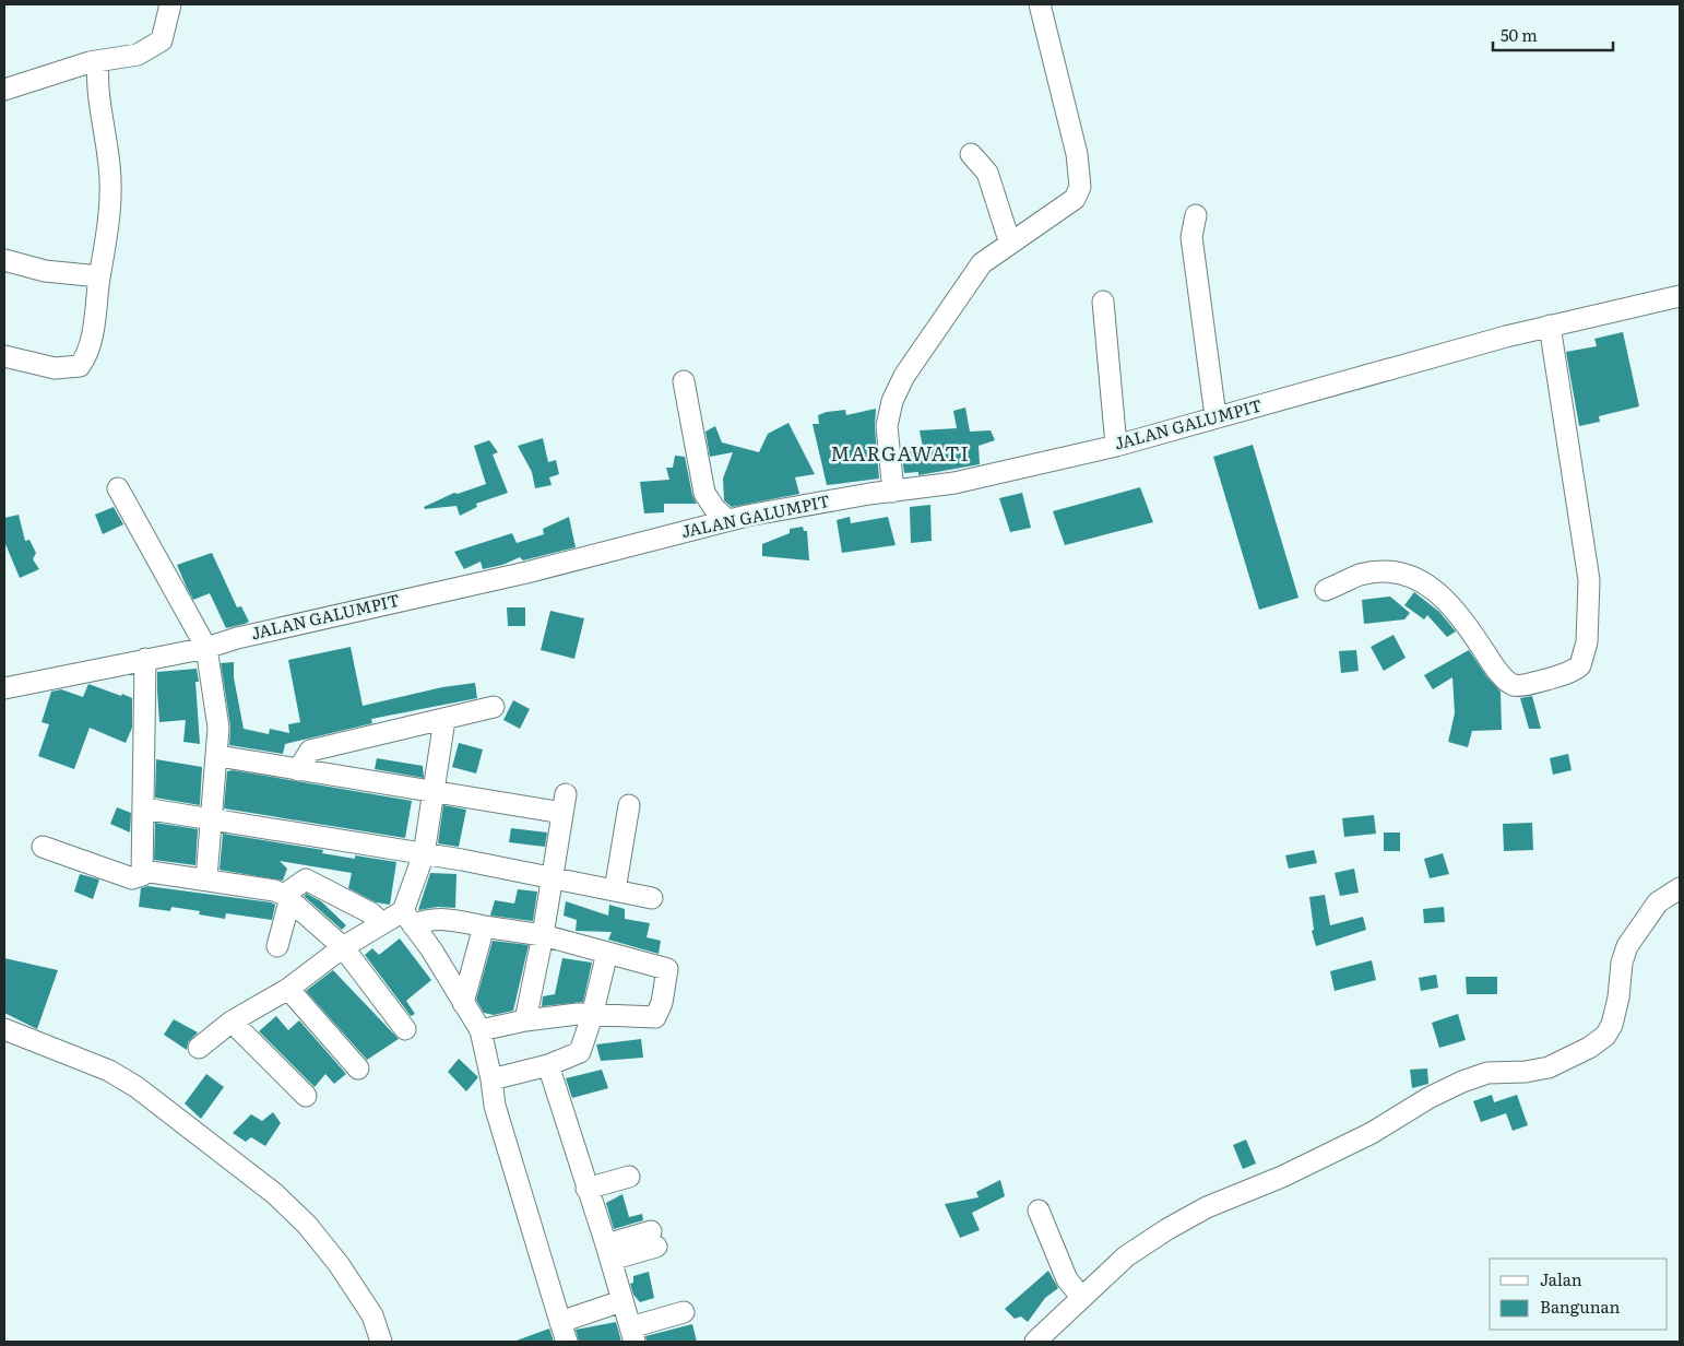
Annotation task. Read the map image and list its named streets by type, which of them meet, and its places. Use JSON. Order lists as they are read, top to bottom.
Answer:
{
  "streets": {
    "street": ["JALAN GALUMPIT"]
  },
  "districts": ["MARGAWATI"],
  "legend": ["Jalan", "Bangunan"],
  "scale_bar": "50 m"
}
